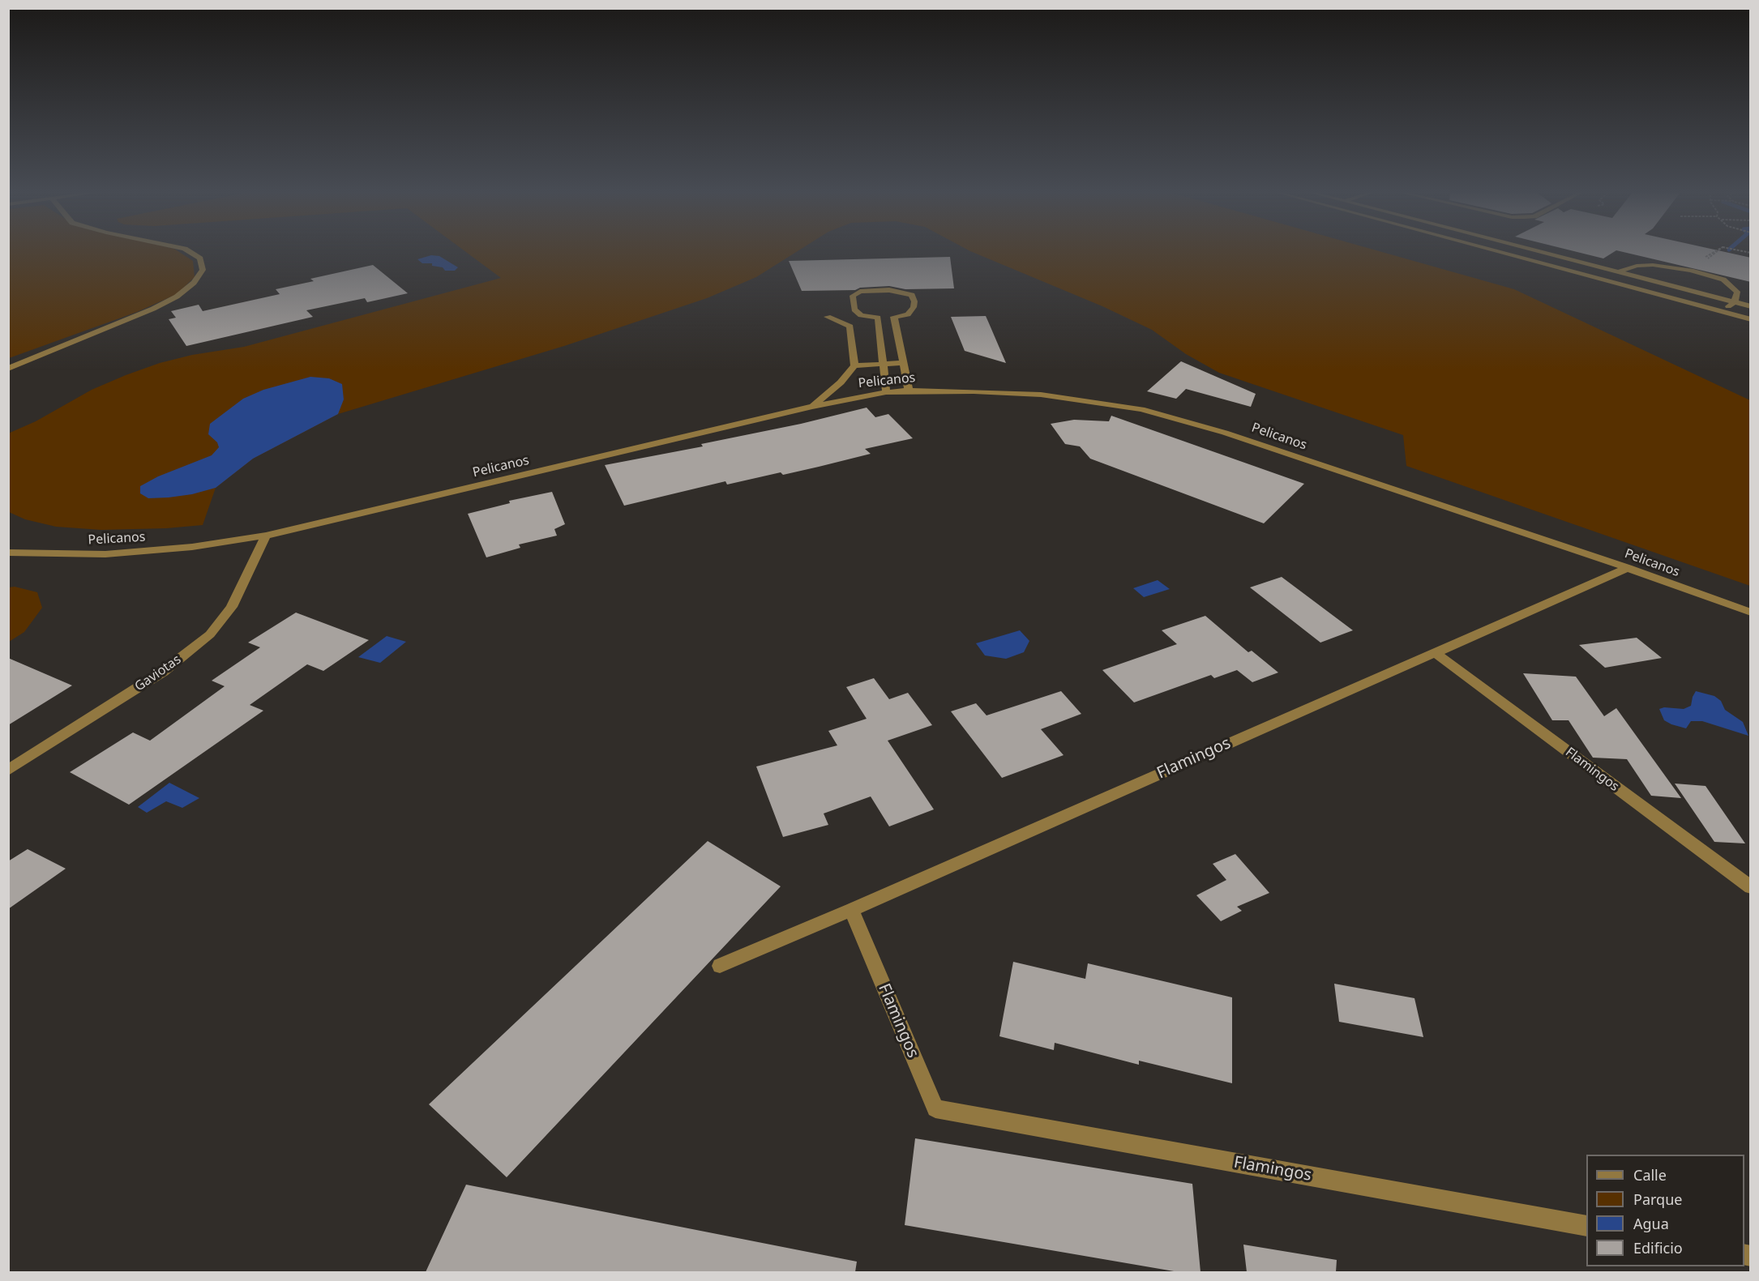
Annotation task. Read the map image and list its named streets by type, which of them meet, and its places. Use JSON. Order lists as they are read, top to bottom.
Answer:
{
  "streets": {
    "street": ["Pelicanos", "Gaviotas", "Flamingos"]
  },
  "crossings": [
    ["Pelicanos", "Gaviotas"],
    ["Pelicanos", "Flamingos"]
  ],
  "legend": [
    "Calle",
    "Parque",
    "Agua",
    "Edificio"
  ]
}
